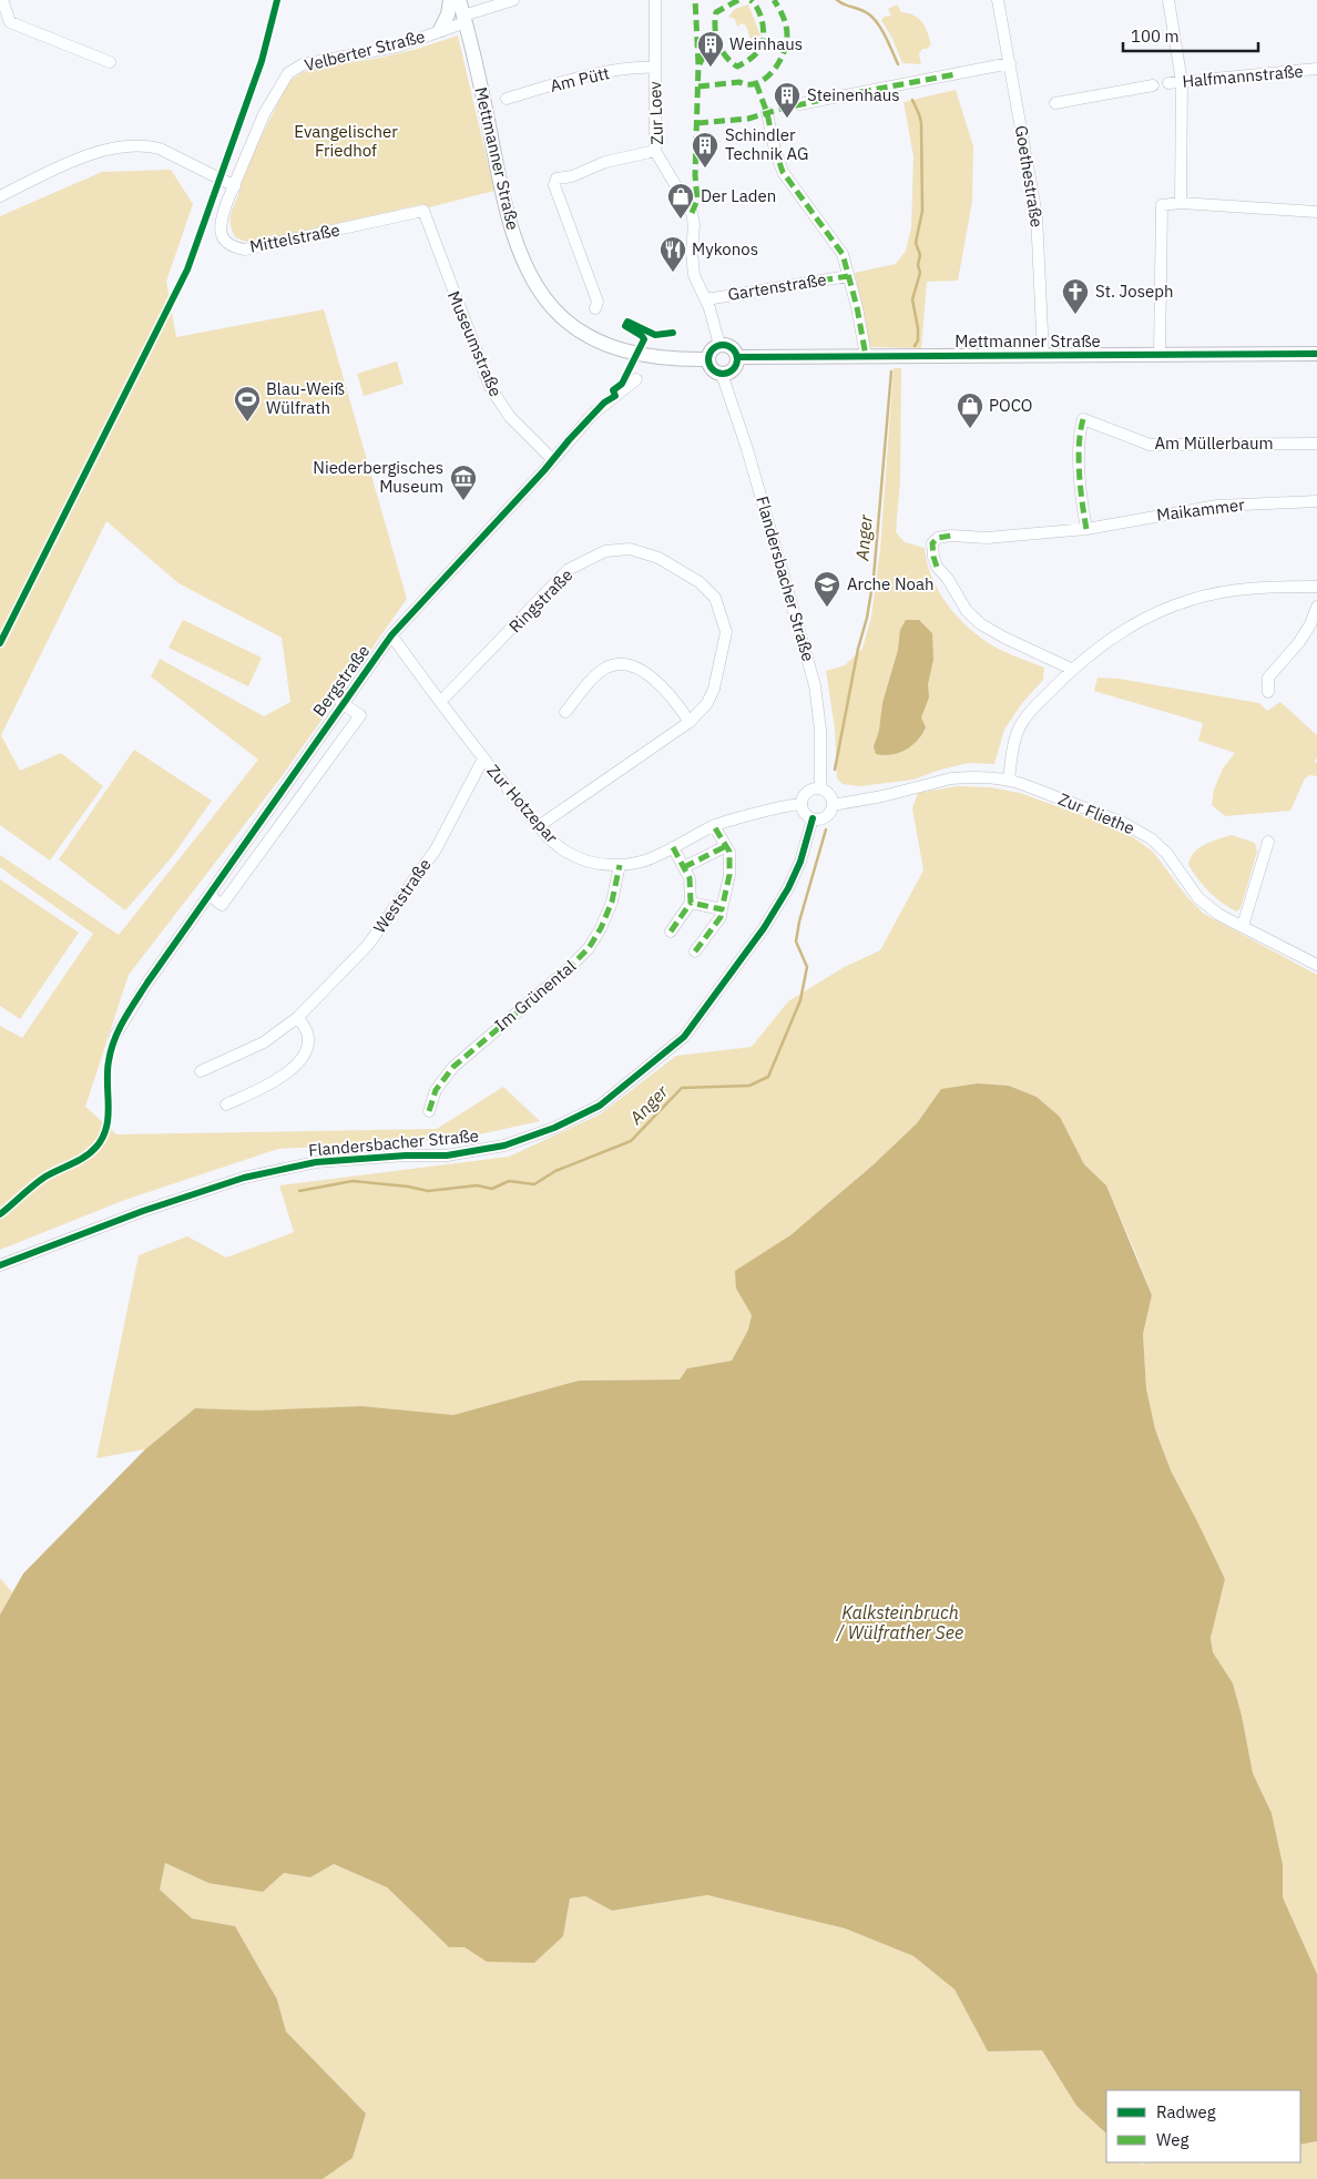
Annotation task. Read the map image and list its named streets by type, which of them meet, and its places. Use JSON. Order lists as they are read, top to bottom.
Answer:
{
  "streets": {
    "main road": ["Mettmanner Straße"],
    "street": [
      "Velberter Straße",
      "Halfmannstraße",
      "Am Pütt",
      "Zur Loev",
      "Goethestraße",
      "Mittelstraße",
      "Gartenstraße",
      "Museumstraße",
      "Am Müllerbaum",
      "Maikammer",
      "Flandersbacher Straße",
      "Ringstraße",
      "Bergstraße",
      "Zur Hotzepar",
      "Zur Fliethe",
      "Weststraße",
      "Im Grünental"
    ]
  },
  "crossings": [
    ["Velberter Straße", "Mettmanner Straße"],
    ["Velberter Straße", "Mittelstraße"],
    ["Am Pütt", "Zur Loev"],
    ["Zur Loev", "Mettmanner Straße"],
    ["Zur Loev", "Gartenstraße"],
    ["Zur Loev", "Flandersbacher Straße"],
    ["Mettmanner Straße", "Goethestraße"],
    ["Mettmanner Straße", "Flandersbacher Straße"],
    ["Mittelstraße", "Museumstraße"],
    ["Museumstraße", "Bergstraße"],
    ["Am Müllerbaum", "Maikammer"],
    ["Flandersbacher Straße", "Zur Hotzepar"],
    ["Flandersbacher Straße", "Zur Fliethe"],
    ["Ringstraße", "Zur Hotzepar"],
    ["Bergstraße", "Zur Hotzepar"],
    ["Zur Hotzepar", "Zur Fliethe"],
    ["Zur Hotzepar", "Weststraße"],
    ["Zur Hotzepar", "Im Grünental"]
  ],
  "water": ["Anger", "Kalksteinbruch / Wülfrather See"],
  "parks": ["Evangelischer Friedhof"],
  "places": {
    "building": ["Weinhaus", "Steinenhaus", "Schindler Technik AG"],
    "shop": ["Der Laden", "POCO"],
    "restaurant": ["Mykonos"],
    "church": ["St. Joseph"],
    "sports": ["Blau-Weiß Wülfrath"],
    "museum": ["Niederbergisches Museum"],
    "school or university": ["Arche Noah"]
  },
  "legend": ["Radweg", "Weg"],
  "scale_bar": "100 m"
}
